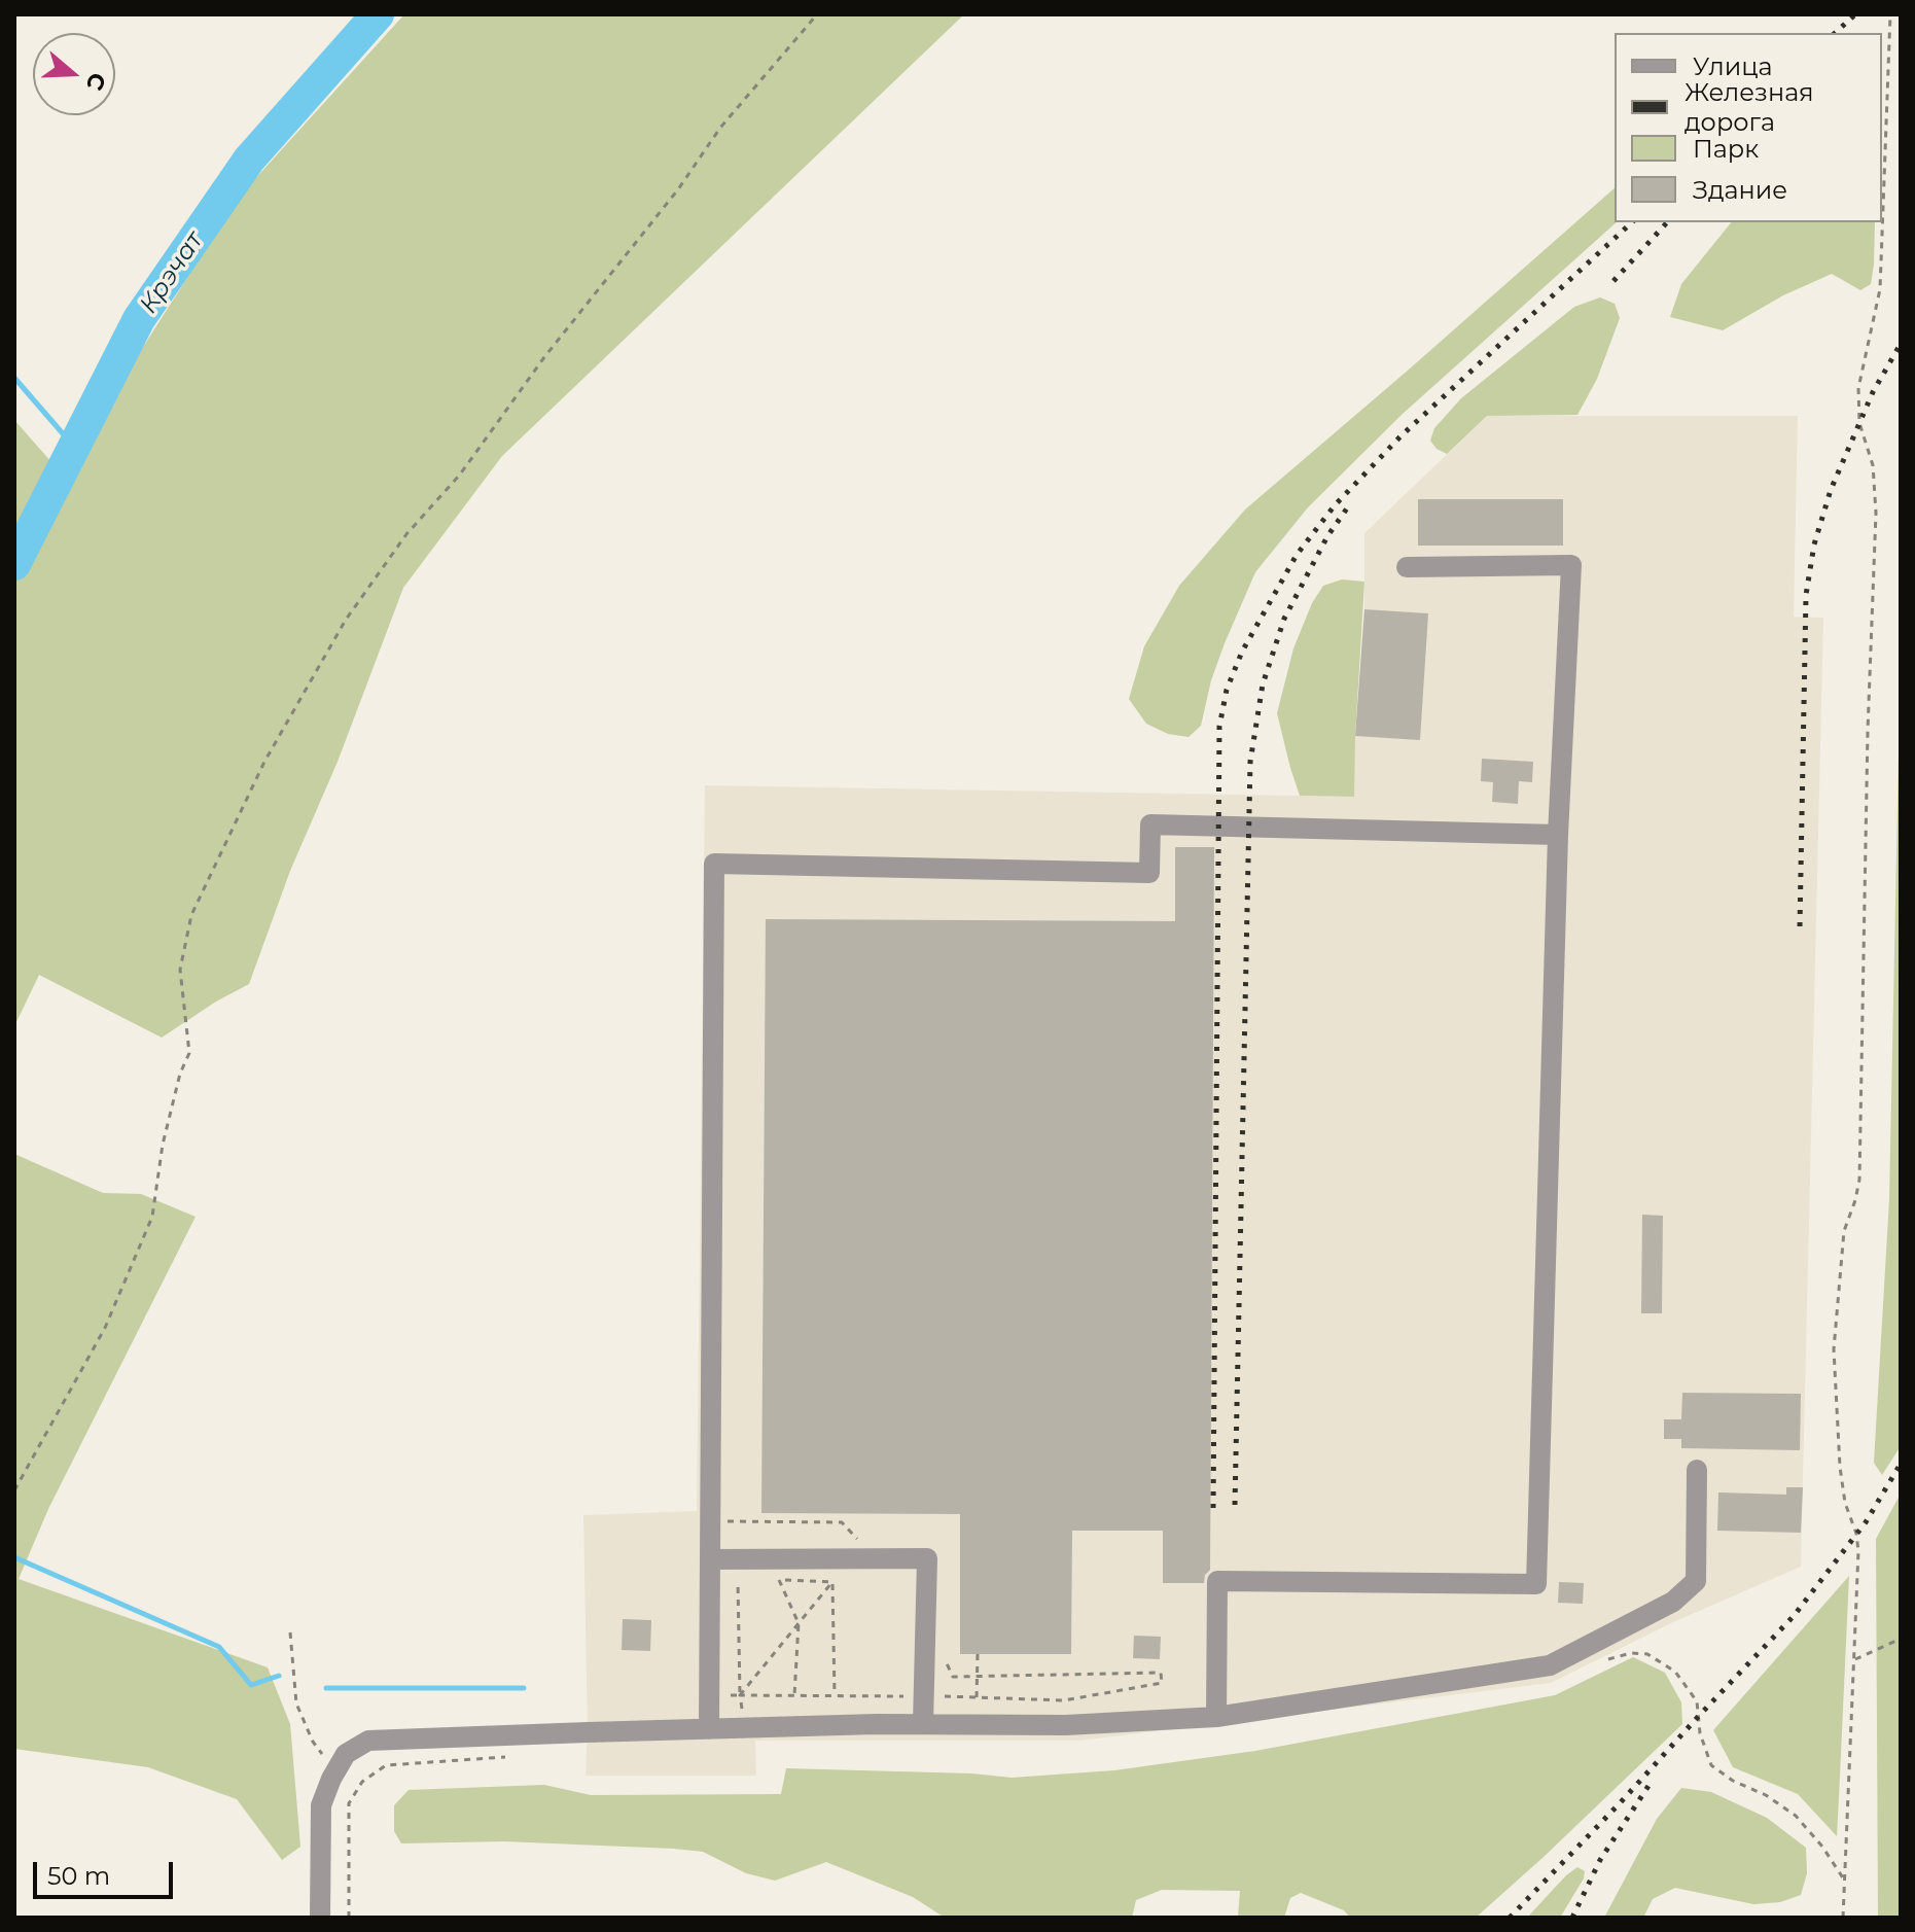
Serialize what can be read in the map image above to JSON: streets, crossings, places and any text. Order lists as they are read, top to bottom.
{
  "water": ["Крэчат"],
  "legend": [
    "Улица",
    "Железная дорога",
    "Парк",
    "Здание"
  ],
  "scale_bar": "50 m",
  "north": "right"
}
